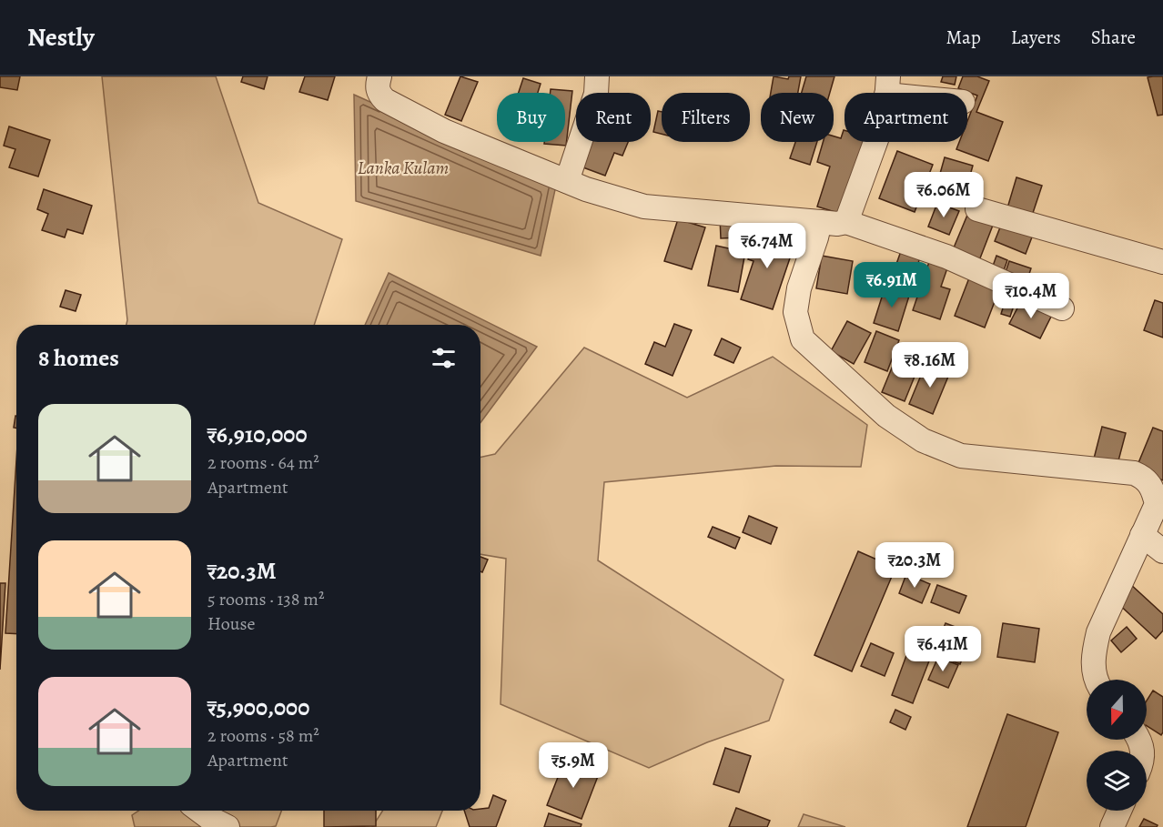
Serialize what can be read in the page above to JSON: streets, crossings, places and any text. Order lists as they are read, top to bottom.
{
  "water": ["Lanka Kulam"],
  "north": "bottom",
  "page": {
    "header": "Nestly",
    "nav": ["Map", "Layers", "Share"],
    "chip": [
      "Buy",
      "Rent",
      "Filters",
      "New",
      "Apartment"
    ],
    "price": [
      "₹6.06M",
      "₹6.74M",
      "₹6.91M",
      "₹10.4M",
      "₹8.16M",
      "₹20.3M",
      "₹6.41M",
      "₹5.9M"
    ],
    "heading": "8 homes",
    "list": [
      {
        "name": "₹6,910,000",
        "note": "2 rooms · 64 m² · Apartment"
      },
      {
        "name": "₹20.3M",
        "note": "5 rooms · 138 m² · House"
      },
      {
        "name": "₹5,900,000",
        "note": "2 rooms · 58 m² · Apartment"
      }
    ]
  }
}
